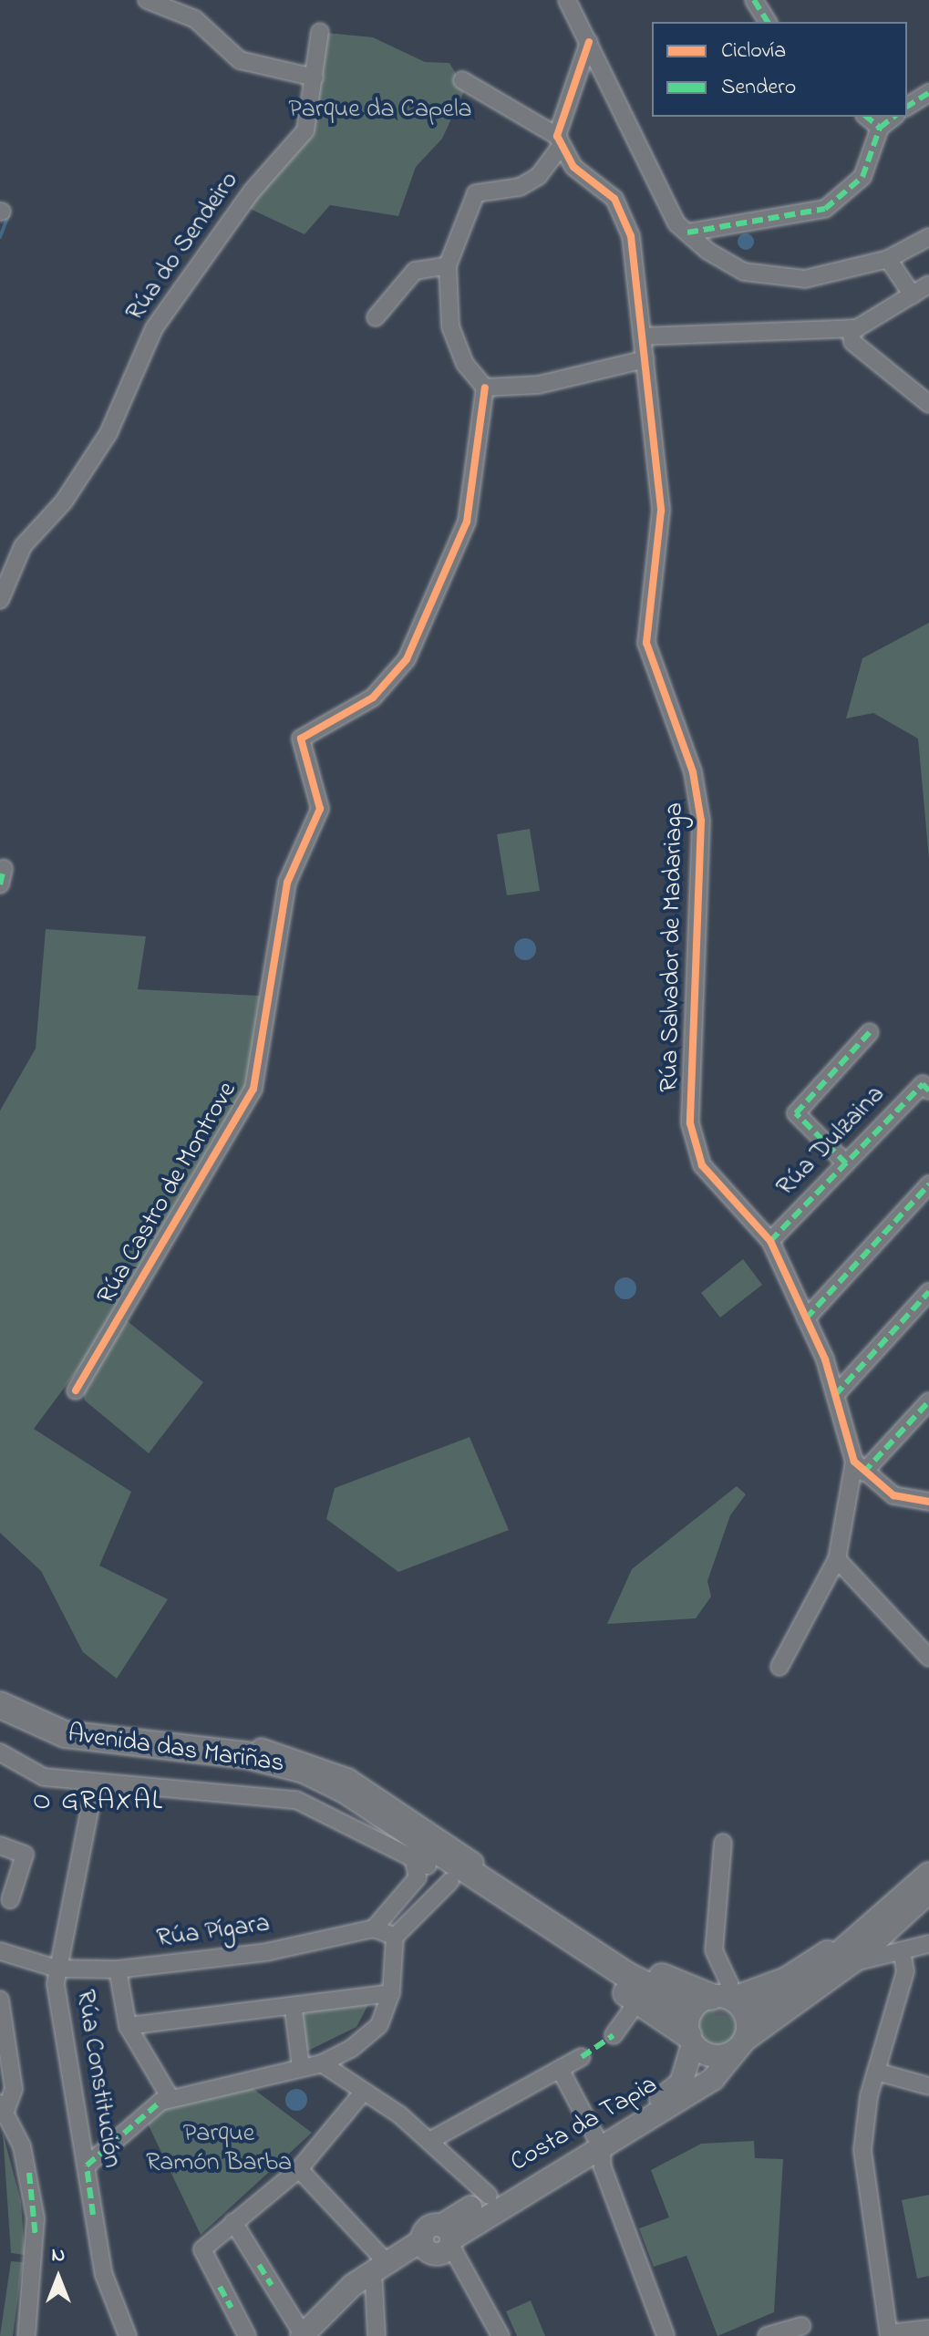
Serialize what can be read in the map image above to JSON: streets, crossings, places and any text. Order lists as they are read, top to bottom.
{
  "streets": {
    "highway": ["Avenida das Mariñas"],
    "main road": ["Costa da Tapia"],
    "street": [
      "Rúa do Sendeiro",
      "Rúa Salvador de Madariaga",
      "Rúa Dulzaina",
      "Rúa Castro de Montrove",
      "Rúa Pígara",
      "Rúa Constitución"
    ]
  },
  "crossings": [
    ["Rúa Salvador de Madariaga", "Rúa Dulzaina"],
    ["Rúa Pígara", "Rúa Constitución"]
  ],
  "districts": ["O GRAXAL"],
  "parks": ["Parque da Capela", "Parque Ramón Barba"],
  "legend": ["Ciclovía", "Sendero"],
  "north": "top"
}
